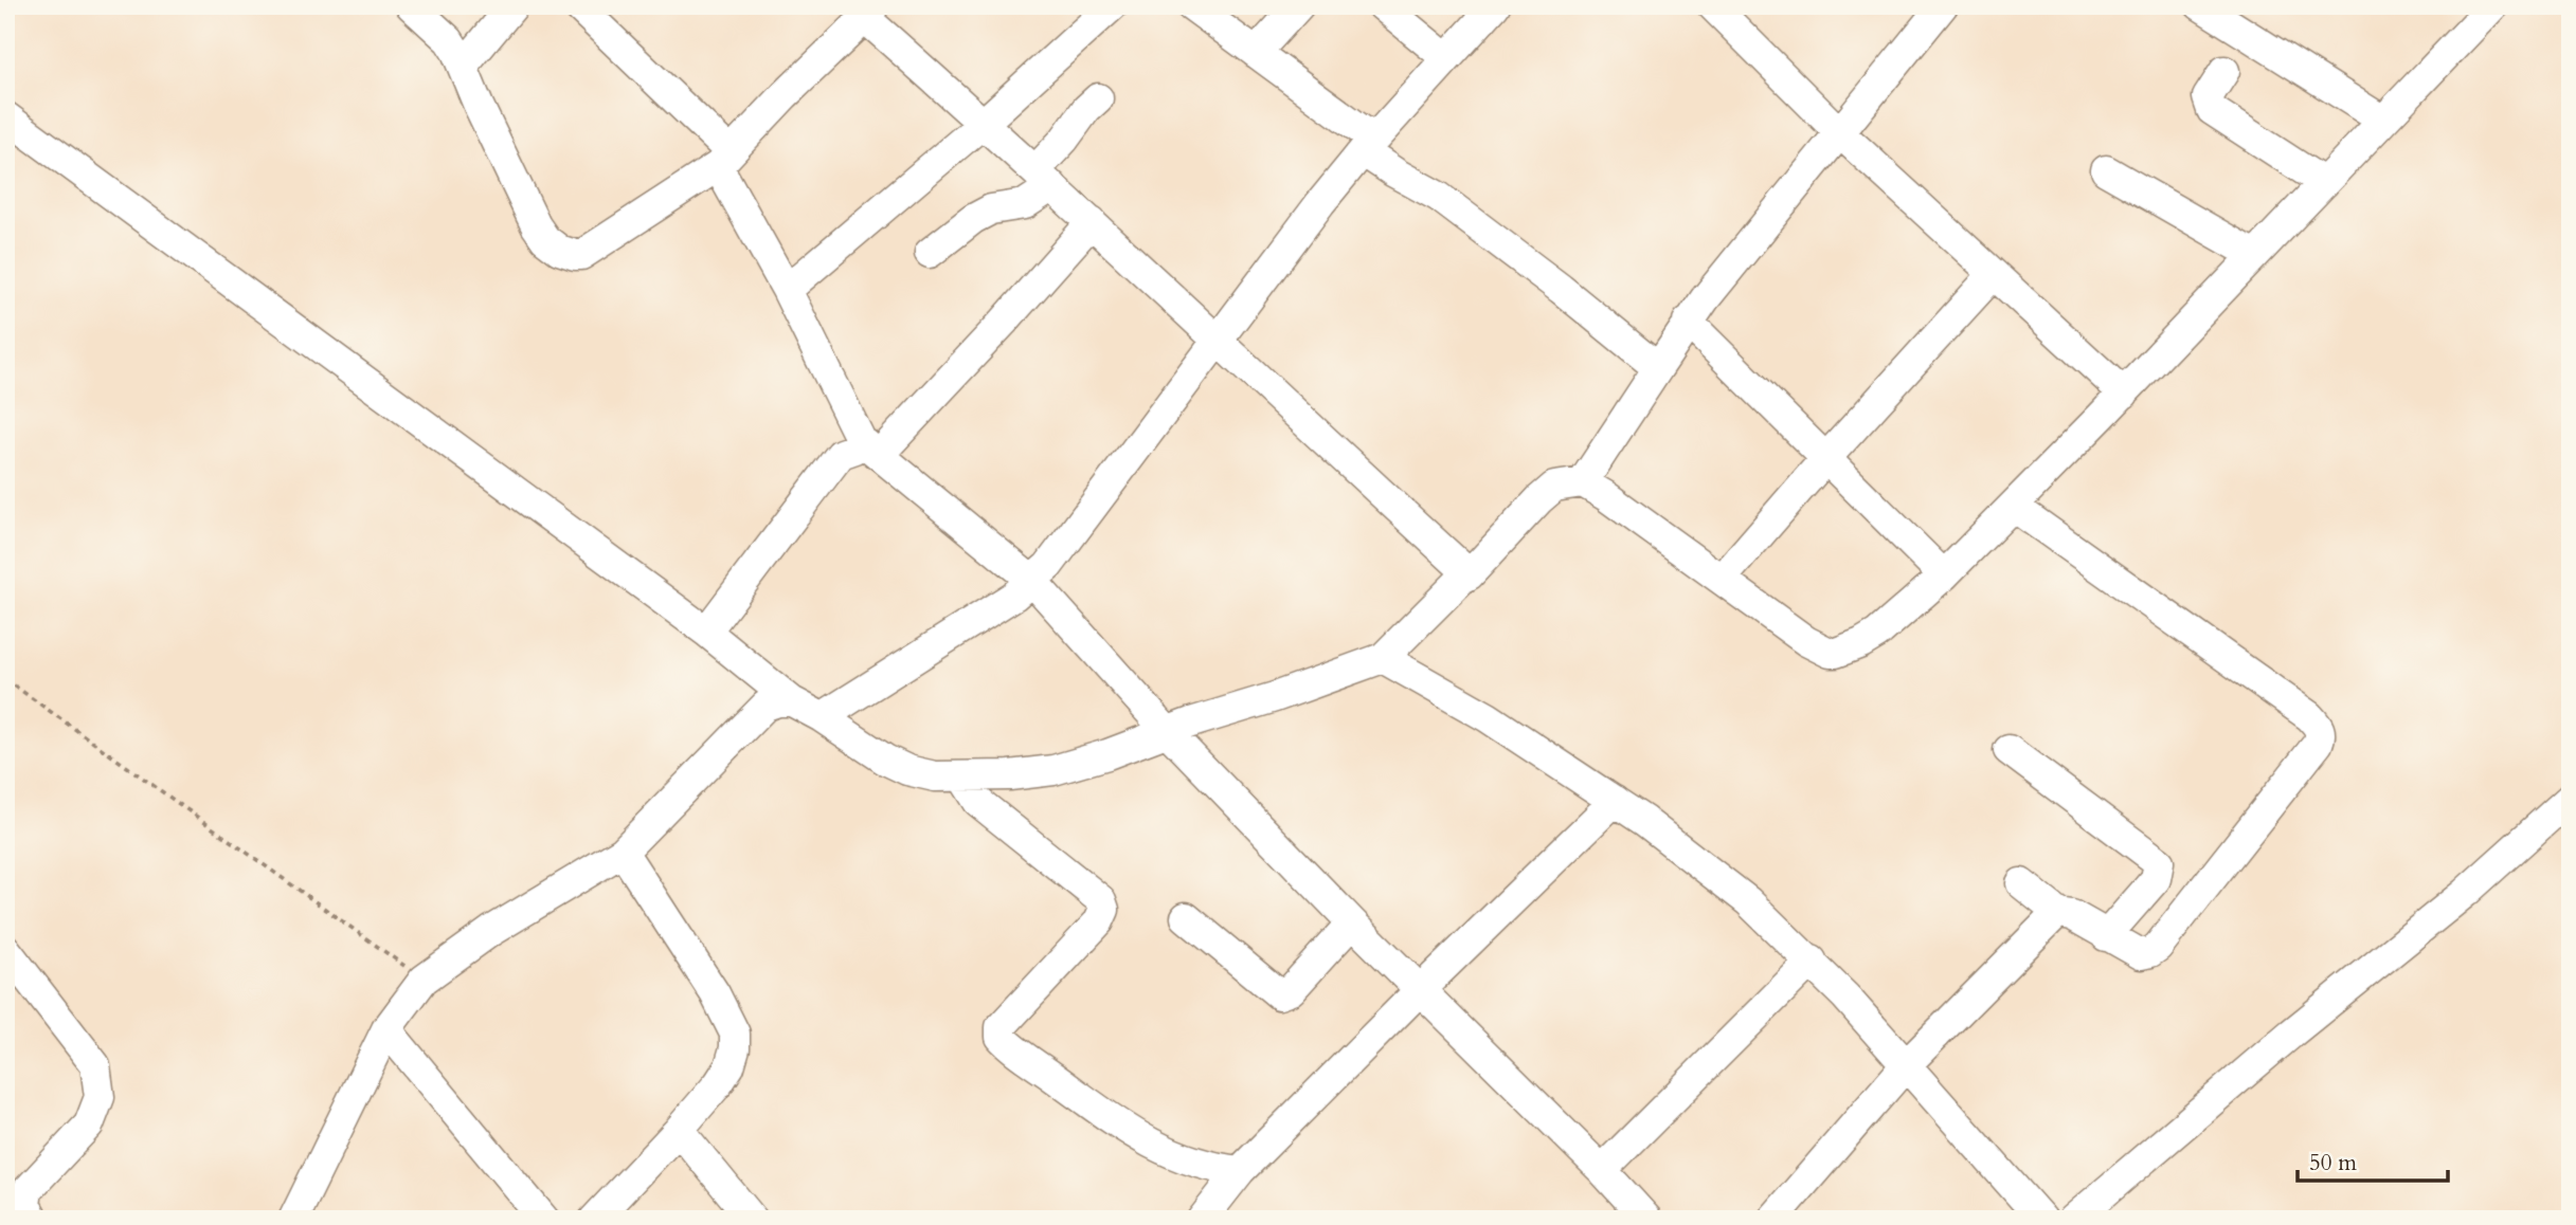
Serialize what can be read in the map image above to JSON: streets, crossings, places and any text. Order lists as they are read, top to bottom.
{
  "scale_bar": "50 m"
}
